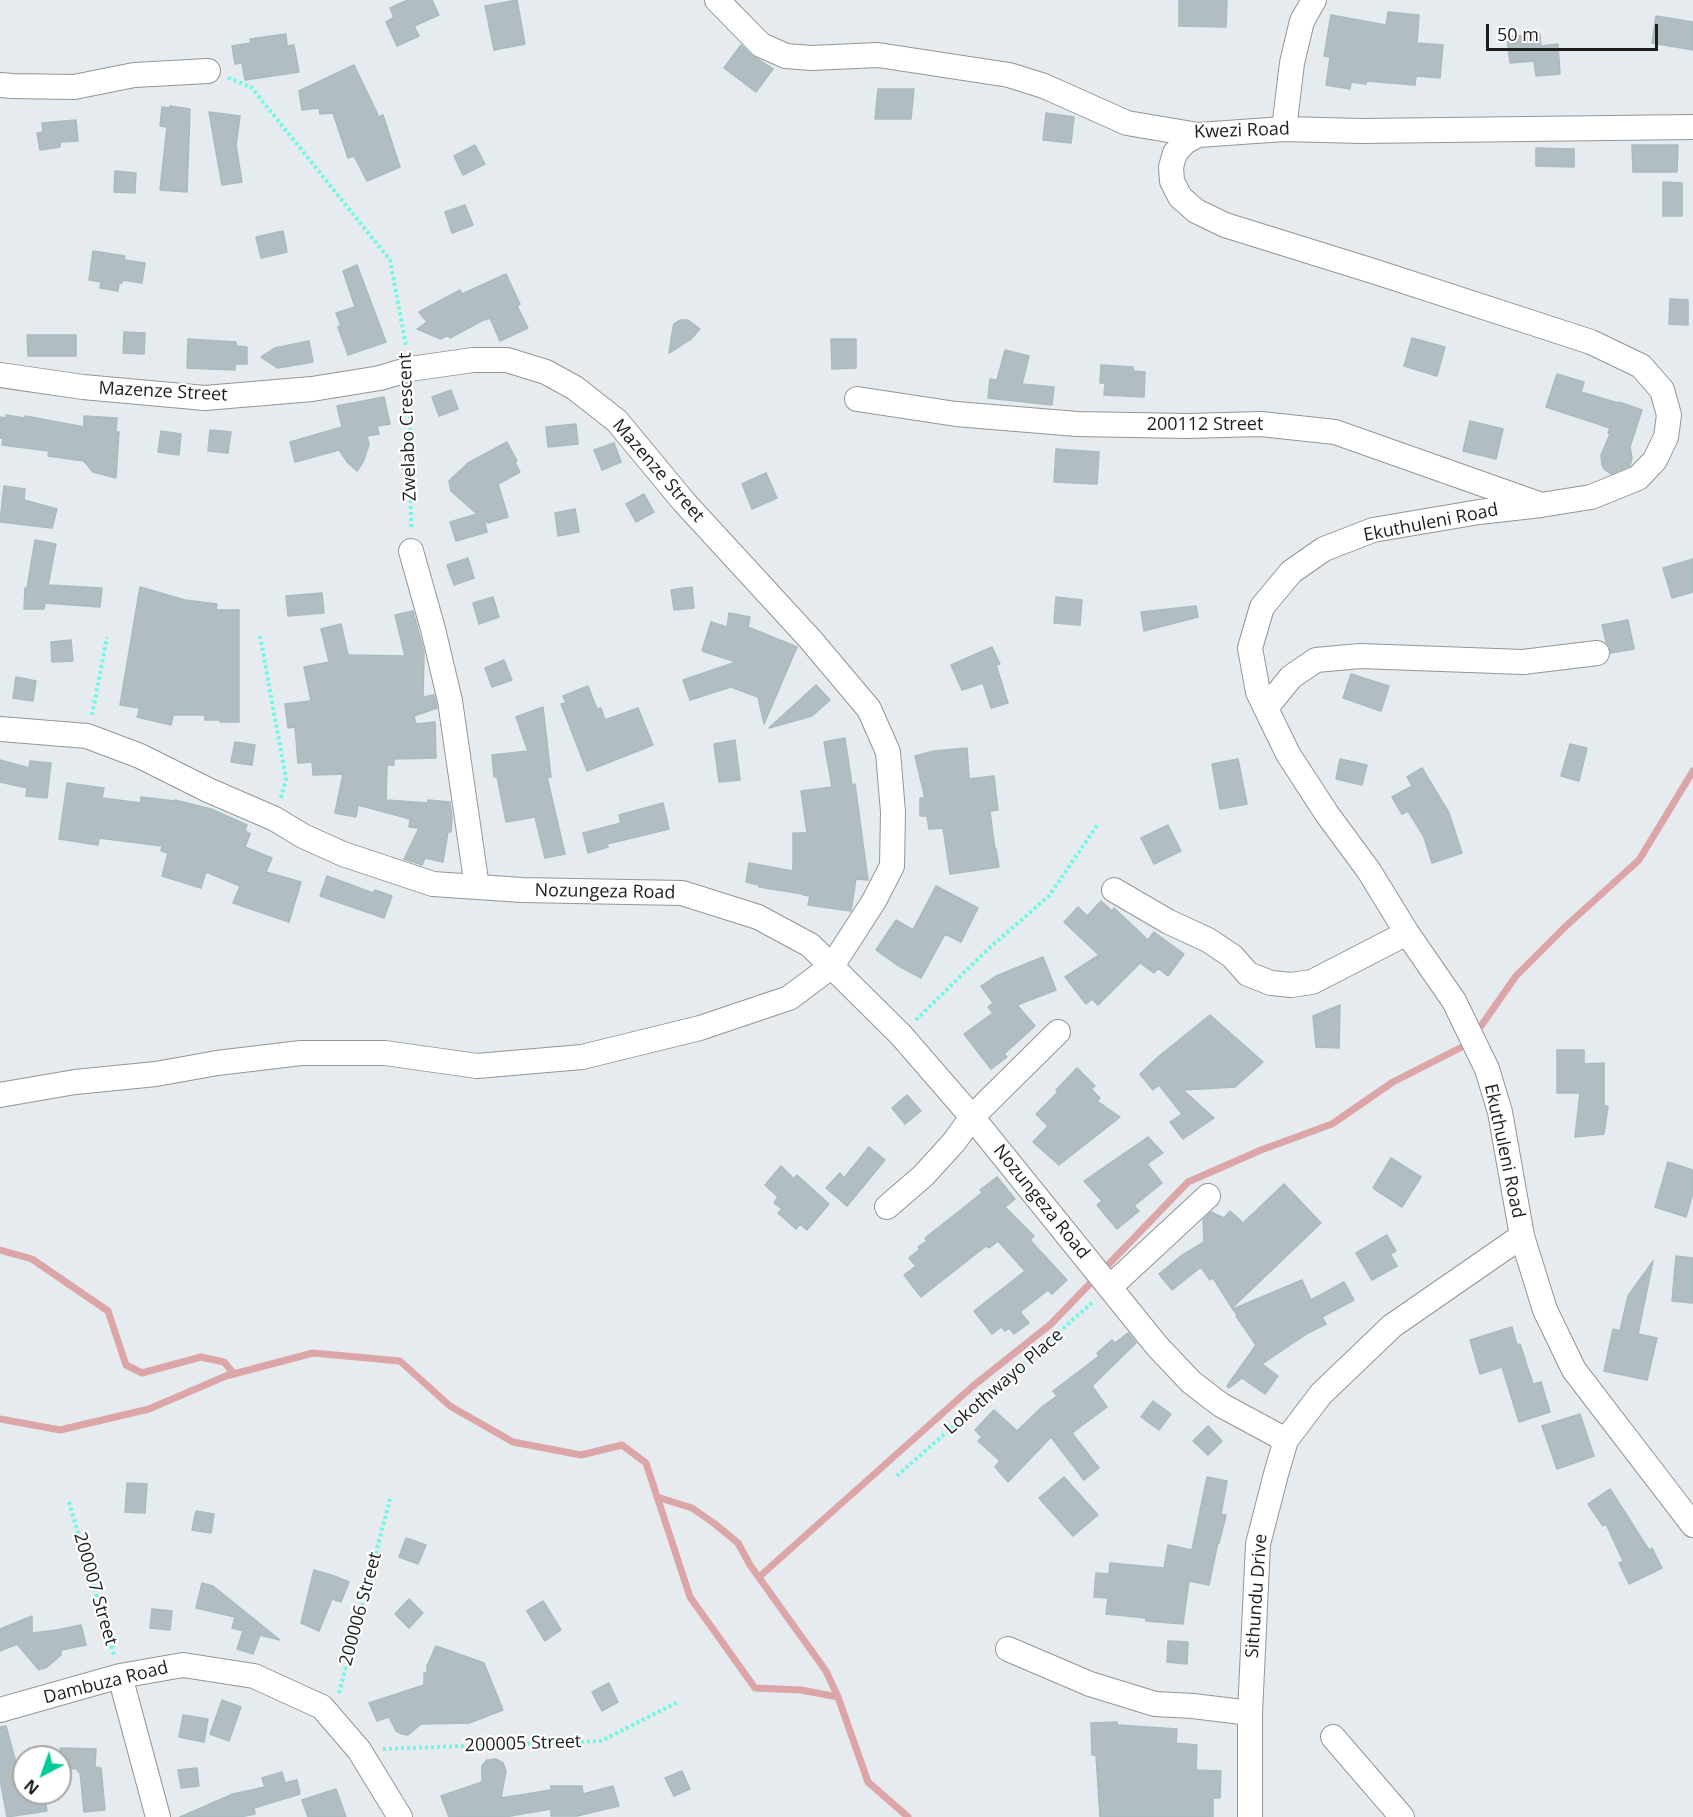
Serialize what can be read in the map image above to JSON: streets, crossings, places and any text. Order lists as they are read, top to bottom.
{
  "streets": {
    "street": [
      "Kwezi Road",
      "Mazenze Street",
      "200112 Street",
      "Ekuthuleni Road",
      "Nozungeza Road",
      "Sithundu Drive",
      "Dambuza Road"
    ],
    "path": [
      "Zwelabo Crescent",
      "Lokothwayo Place",
      "200007 Street",
      "200006 Street",
      "200005 Street"
    ]
  },
  "crossings": [
    ["Kwezi Road", "Ekuthuleni Road"],
    ["Mazenze Street", "Zwelabo Crescent"],
    ["Mazenze Street", "Nozungeza Road"],
    ["200112 Street", "Ekuthuleni Road"],
    ["Ekuthuleni Road", "Sithundu Drive"],
    ["Nozungeza Road", "Lokothwayo Place"],
    ["Nozungeza Road", "Sithundu Drive"],
    ["200007 Street", "Dambuza Road"],
    ["200006 Street", "Dambuza Road"],
    ["Dambuza Road", "200005 Street"]
  ],
  "scale_bar": "50 m",
  "north": "bottom left"
}
